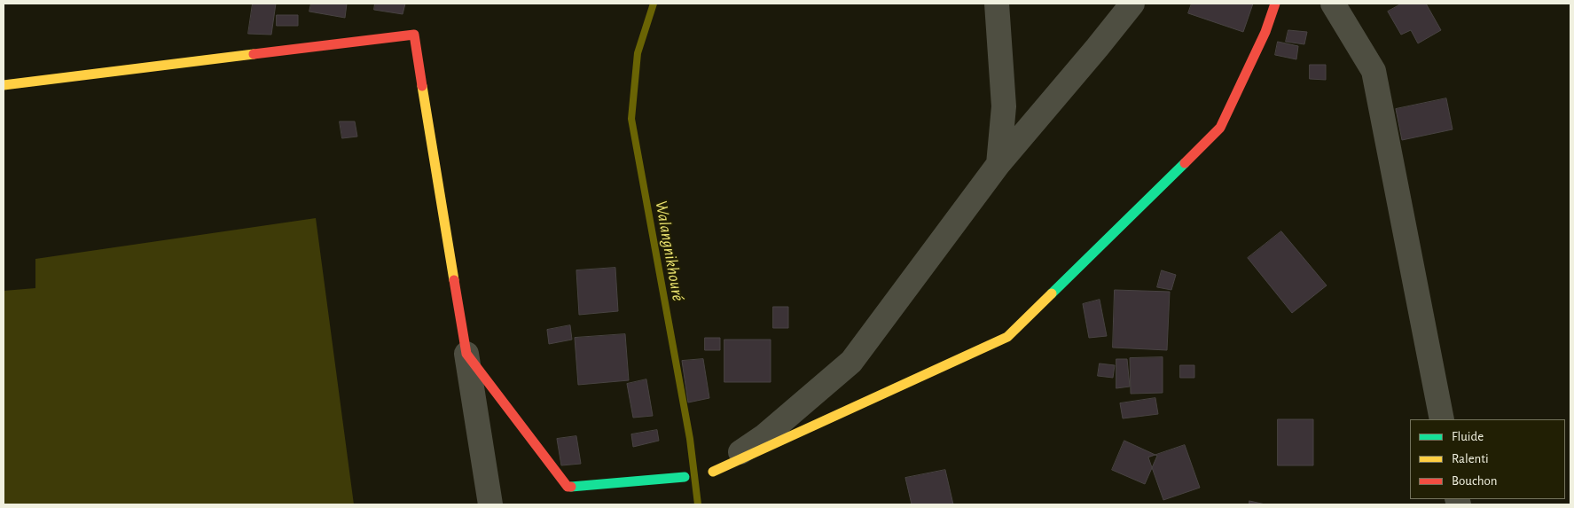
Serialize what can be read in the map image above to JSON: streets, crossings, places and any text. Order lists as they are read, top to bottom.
{
  "water": ["Walangnikhouré"],
  "legend": ["Fluide", "Ralenti", "Bouchon"]
}
